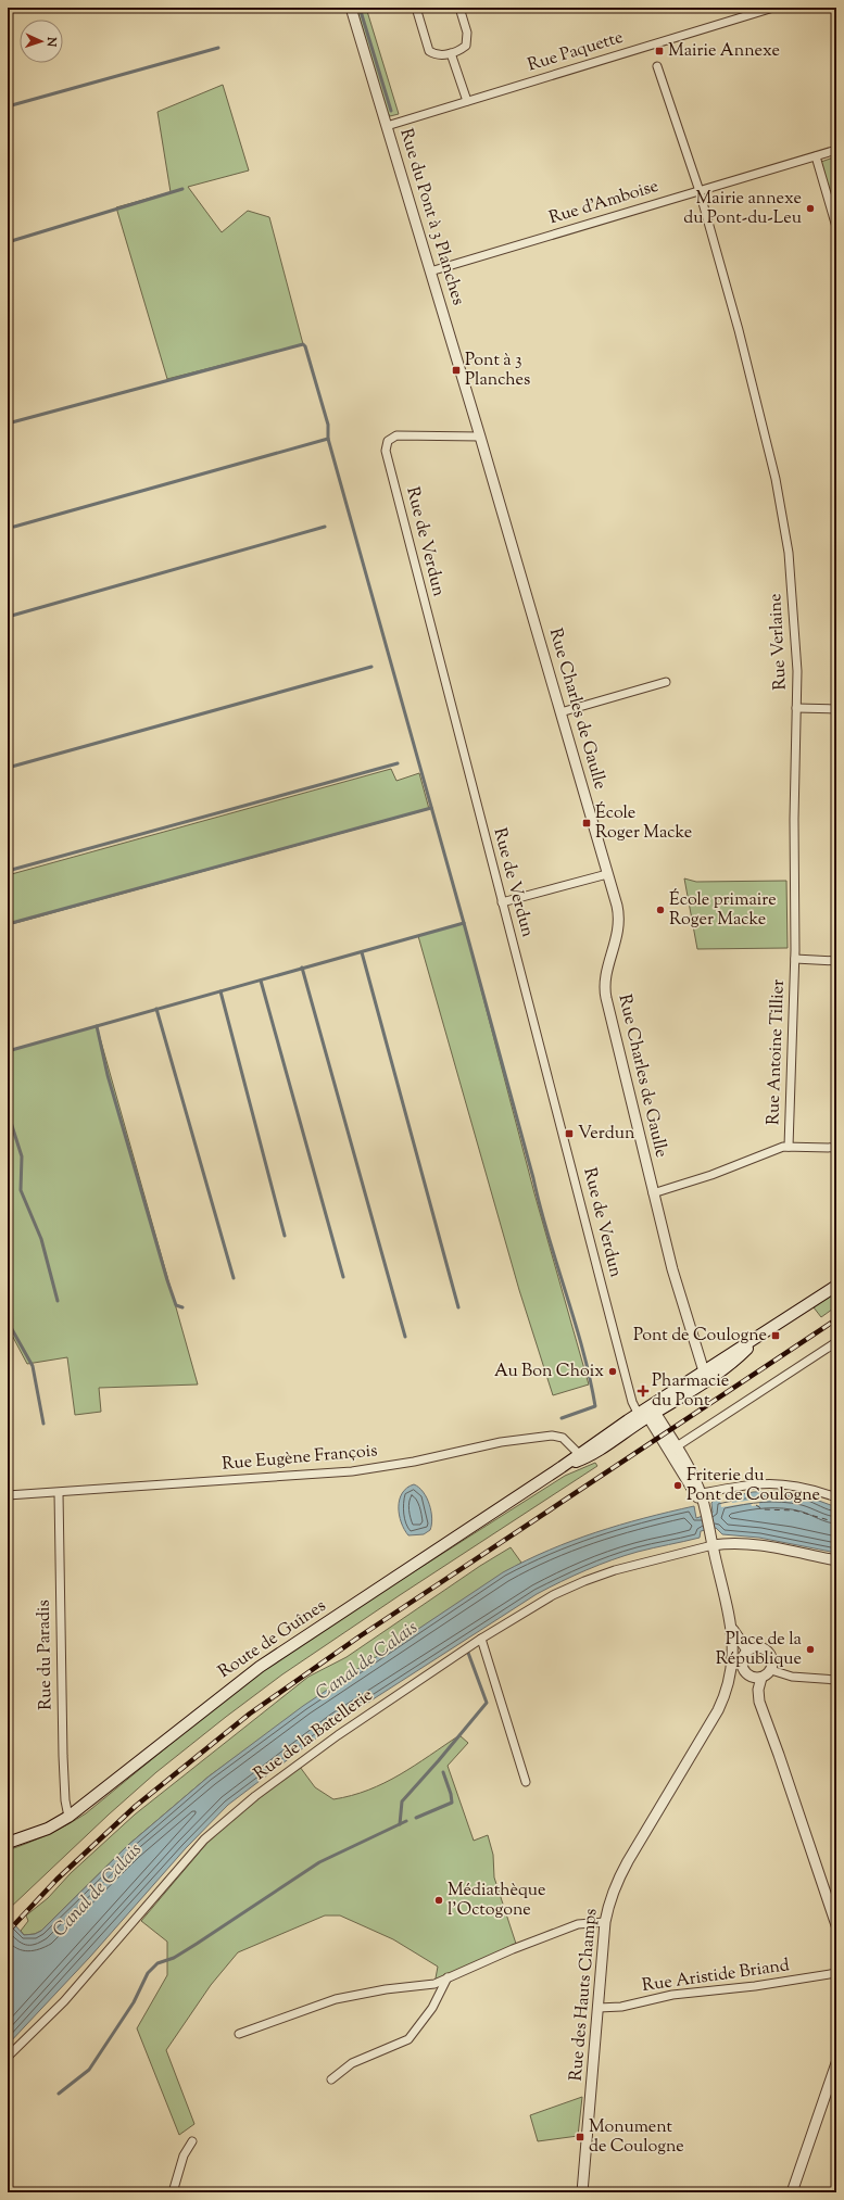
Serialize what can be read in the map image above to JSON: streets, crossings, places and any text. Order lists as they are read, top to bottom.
{
  "streets": {
    "main road": ["Route de Guînes"],
    "street": [
      "Rue Paquette",
      "Rue d'Amboise",
      "Rue du Pont à 3 Planches",
      "Rue de Verdun",
      "Rue Verlaine",
      "Rue Charles de Gaulle",
      "Rue Antoine Tillier",
      "Rue Eugène François",
      "Rue du Paradis",
      "Rue de la Batellerie",
      "Rue Aristide Briand",
      "Rue des Hauts Champs"
    ]
  },
  "crossings": [
    ["Rue Paquette", "Rue du Pont à 3 Planches"],
    ["Rue d'Amboise", "Rue du Pont à 3 Planches"],
    ["Rue d'Amboise", "Rue Verlaine"],
    ["Rue du Pont à 3 Planches", "Rue de Verdun"],
    ["Rue du Pont à 3 Planches", "Rue Charles de Gaulle"],
    ["Rue de Verdun", "Rue Charles de Gaulle"],
    ["Rue de Verdun", "Route de Guînes"],
    ["Rue Verlaine", "Rue Antoine Tillier"],
    ["Rue Eugène François", "Route de Guînes"],
    ["Rue Eugène François", "Rue du Paradis"],
    ["Route de Guînes", "Rue du Paradis"],
    ["Rue de la Batellerie", "Rue des Hauts Champs"],
    ["Rue Aristide Briand", "Rue des Hauts Champs"]
  ],
  "water": ["Canal de Calais"],
  "places": {
    "transit": [
      "Mairie Annexe",
      "Pont à 3 Planches",
      "École Roger Macke",
      "Verdun",
      "Pont de Coulogne",
      "Monument de Coulogne"
    ],
    "other": [
      "Mairie annexe du Pont-du-Leu",
      "École primaire Roger Macke",
      "Au Bon Choix",
      "Friterie du Pont de Coulogne",
      "Place de la République",
      "Médiathèque l'Octogone"
    ],
    "health": ["Pharmacie du Pont"]
  },
  "north": "right"
}
